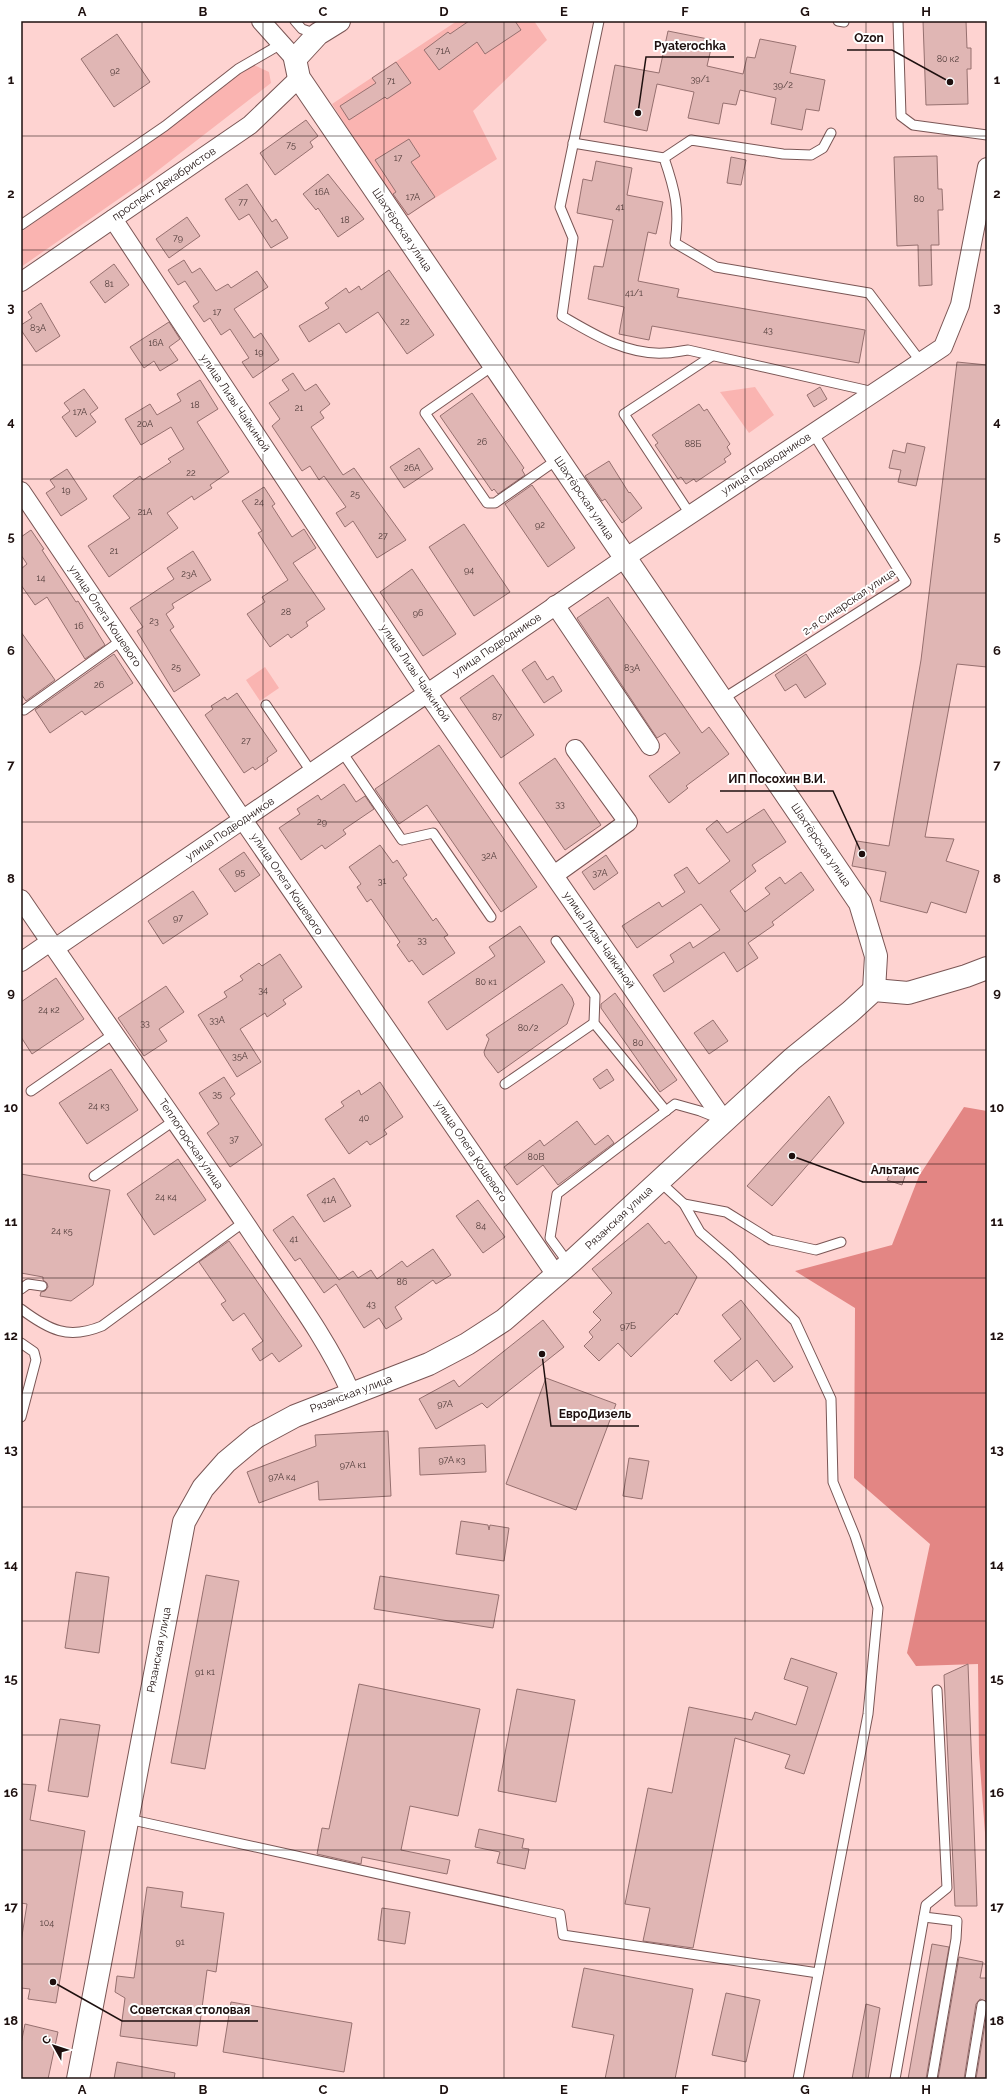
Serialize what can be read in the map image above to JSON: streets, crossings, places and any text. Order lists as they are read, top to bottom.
{
  "streets": {
    "main road": ["проспект Декабристов", "Шахтёрская улица", "Рязанская улица"],
    "street": [
      "улица Лизы Чайкиной",
      "улица Подводников",
      "улица Олега Кошевого",
      "Теплогорская улица"
    ],
    "lane": ["2-я Синарская улица"]
  },
  "crossings": [
    ["проспект Декабристов", "Шахтёрская улица"],
    ["проспект Декабристов", "улица Лизы Чайкиной"],
    ["Шахтёрская улица", "улица Подводников"],
    ["Шахтёрская улица", "2-я Синарская улица"],
    ["Шахтёрская улица", "Рязанская улица"],
    ["улица Лизы Чайкиной", "улица Подводников"],
    ["улица Лизы Чайкиной", "Рязанская улица"],
    ["улица Подводников", "2-я Синарская улица"],
    ["улица Подводников", "улица Олега Кошевого"],
    ["улица Подводников", "Теплогорская улица"],
    ["улица Олега Кошевого", "Рязанская улица"],
    ["Теплогорская улица", "Рязанская улица"]
  ],
  "places": [
    "Ozon",
    "Pyaterochka",
    "ИП Посохин В.И.",
    "Альтаис",
    "ЕвроДизель",
    "Советская столовая"
  ],
  "house_numbers": [
    "71А",
    "80 к2",
    "92",
    "39/1",
    "71",
    "39/2",
    "75",
    "17",
    "16А",
    "17А",
    "80",
    "77",
    "41",
    "18",
    "79",
    "81",
    "41/1",
    "17",
    "22",
    "83А",
    "43",
    "16А",
    "19",
    "18",
    "21",
    "17А",
    "20А",
    "26",
    "88Б",
    "26А",
    "22",
    "19",
    "25",
    "24",
    "21А",
    "92",
    "27",
    "21",
    "94",
    "23А",
    "14",
    "28",
    "96",
    "23",
    "16",
    "25",
    "83А",
    "26",
    "87",
    "27",
    "33",
    "29",
    "32А",
    "95",
    "37А",
    "31",
    "97",
    "33",
    "80 к1",
    "34",
    "24 к2",
    "33А",
    "33",
    "80/2",
    "80",
    "35А",
    "35",
    "24 к3",
    "40",
    "37",
    "80В",
    "24 к4",
    "41А",
    "84",
    "24 к5",
    "41",
    "86",
    "43",
    "97Б",
    "97А",
    "97А к3",
    "97А к1",
    "97А к4",
    "91 к1",
    "104",
    "91"
  ],
  "north": "top left",
  "grid": {
    "columns": [
      "A",
      "B",
      "C",
      "D",
      "E",
      "F",
      "G",
      "H"
    ],
    "rows": [
      "1",
      "2",
      "3",
      "4",
      "5",
      "6",
      "7",
      "8",
      "9",
      "10",
      "11",
      "12",
      "13",
      "14",
      "15",
      "16",
      "17",
      "18"
    ]
  }
}
